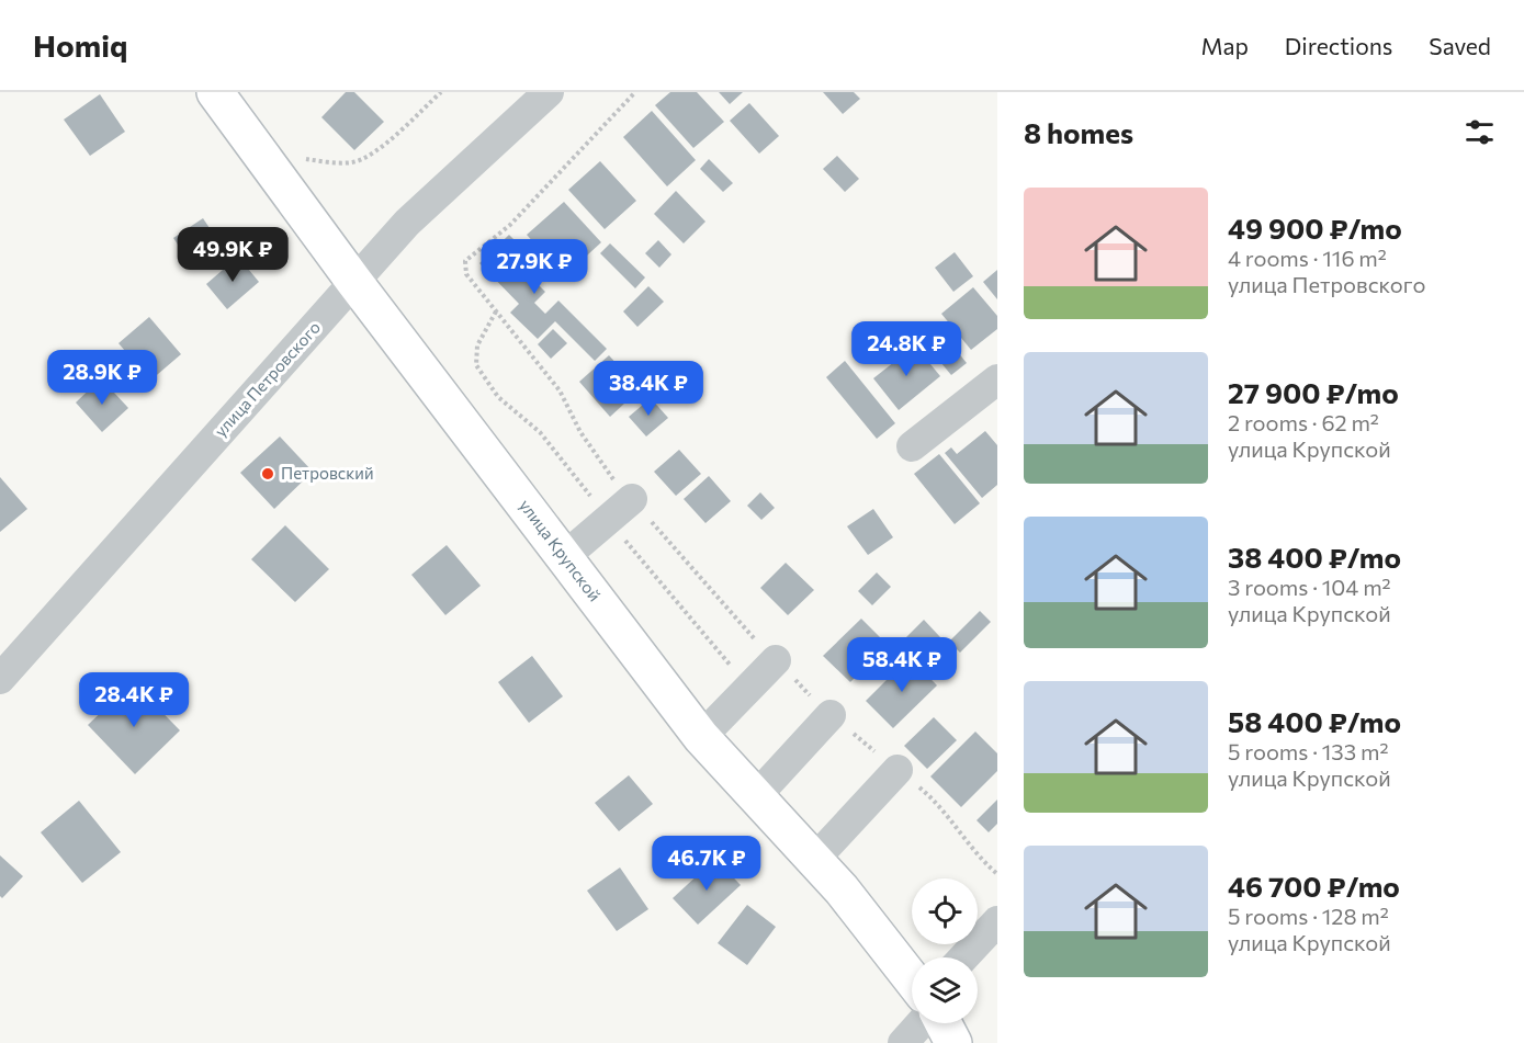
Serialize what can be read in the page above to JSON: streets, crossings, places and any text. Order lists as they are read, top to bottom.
{
  "streets": {
    "main road": ["улица Крупской"],
    "street": ["улица Петровского"]
  },
  "crossings": [
    ["улица Петровского", "улица Крупской"]
  ],
  "places": ["Петровский"],
  "page": {
    "header": "Homiq",
    "nav": ["Map", "Directions", "Saved"],
    "heading": "8 homes",
    "list": [
      {
        "name": "49 900 ₽/mo",
        "note": "4 rooms · 116 m² · улица Петровского"
      },
      {
        "name": "27 900 ₽/mo",
        "note": "2 rooms · 62 m² · улица Крупской"
      },
      {
        "name": "38 400 ₽/mo",
        "note": "3 rooms · 104 m² · улица Крупской"
      },
      {
        "name": "58 400 ₽/mo",
        "note": "5 rooms · 133 m² · улица Крупской"
      },
      {
        "name": "46 700 ₽/mo",
        "note": "5 rooms · 128 m² · улица Крупской"
      }
    ],
    "price": [
      "49.9K ₽",
      "27.9K ₽",
      "24.8K ₽",
      "28.9K ₽",
      "38.4K ₽",
      "58.4K ₽",
      "28.4K ₽",
      "46.7K ₽"
    ]
  }
}
